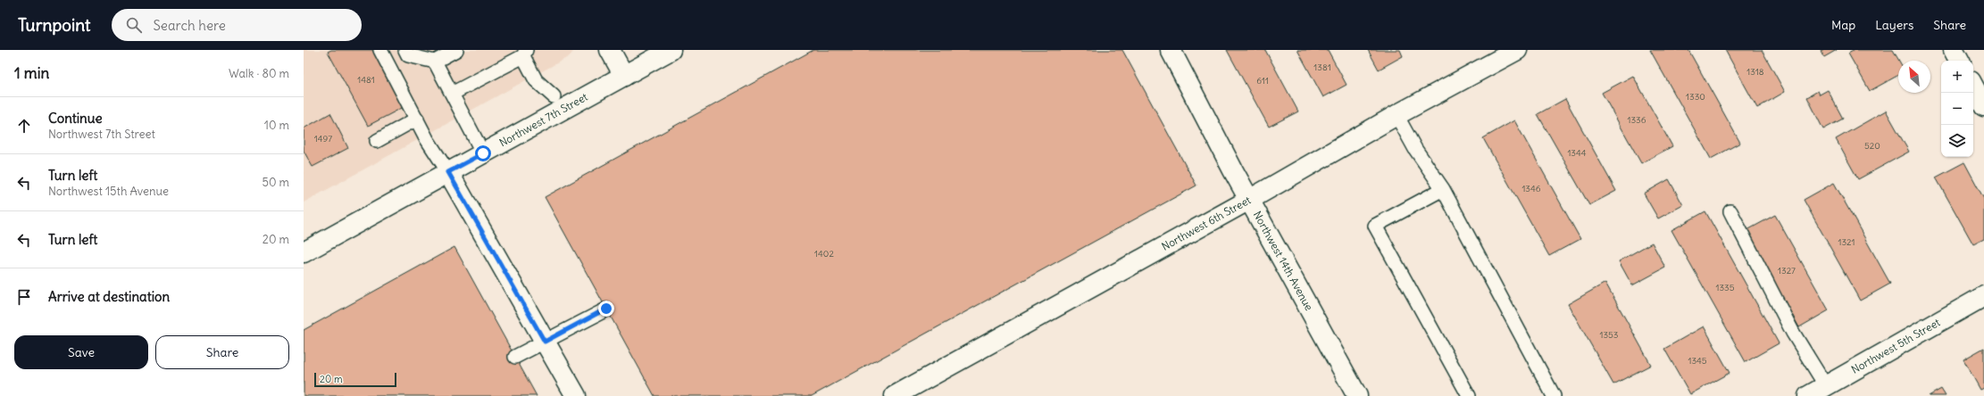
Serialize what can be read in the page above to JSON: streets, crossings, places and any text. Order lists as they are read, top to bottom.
{
  "streets": {
    "street": [
      "Northwest 7th Street",
      "Northwest 6th Street",
      "Northwest 14th Avenue",
      "Northwest 5th Street"
    ]
  },
  "crossings": [
    ["Northwest 6th Street", "Northwest 14th Avenue"]
  ],
  "house_numbers": [
    "1381",
    "1318",
    "1481",
    "611",
    "1330",
    "1336",
    "1497",
    "520",
    "1344",
    "1346",
    "1321",
    "1402",
    "1327",
    "1335",
    "1353",
    "1345"
  ],
  "scale_bar": "20 m",
  "north": "top left",
  "page": {
    "header": "Turnpoint",
    "search": "Search here",
    "nav": ["Map", "Layers", "Share"],
    "heading": ["1 min", "Walk · 80 m"],
    "map_buttons": ["+", "−"],
    "list": [
      ["Continue", "Northwest 7th Street", "10 m"],
      ["Turn left", "Northwest 15th Avenue", "50 m"],
      ["Turn left", "20 m"],
      "Arrive at destination"
    ],
    "buttons": ["Save", "Share"],
    "scale": "20 m"
  }
}
